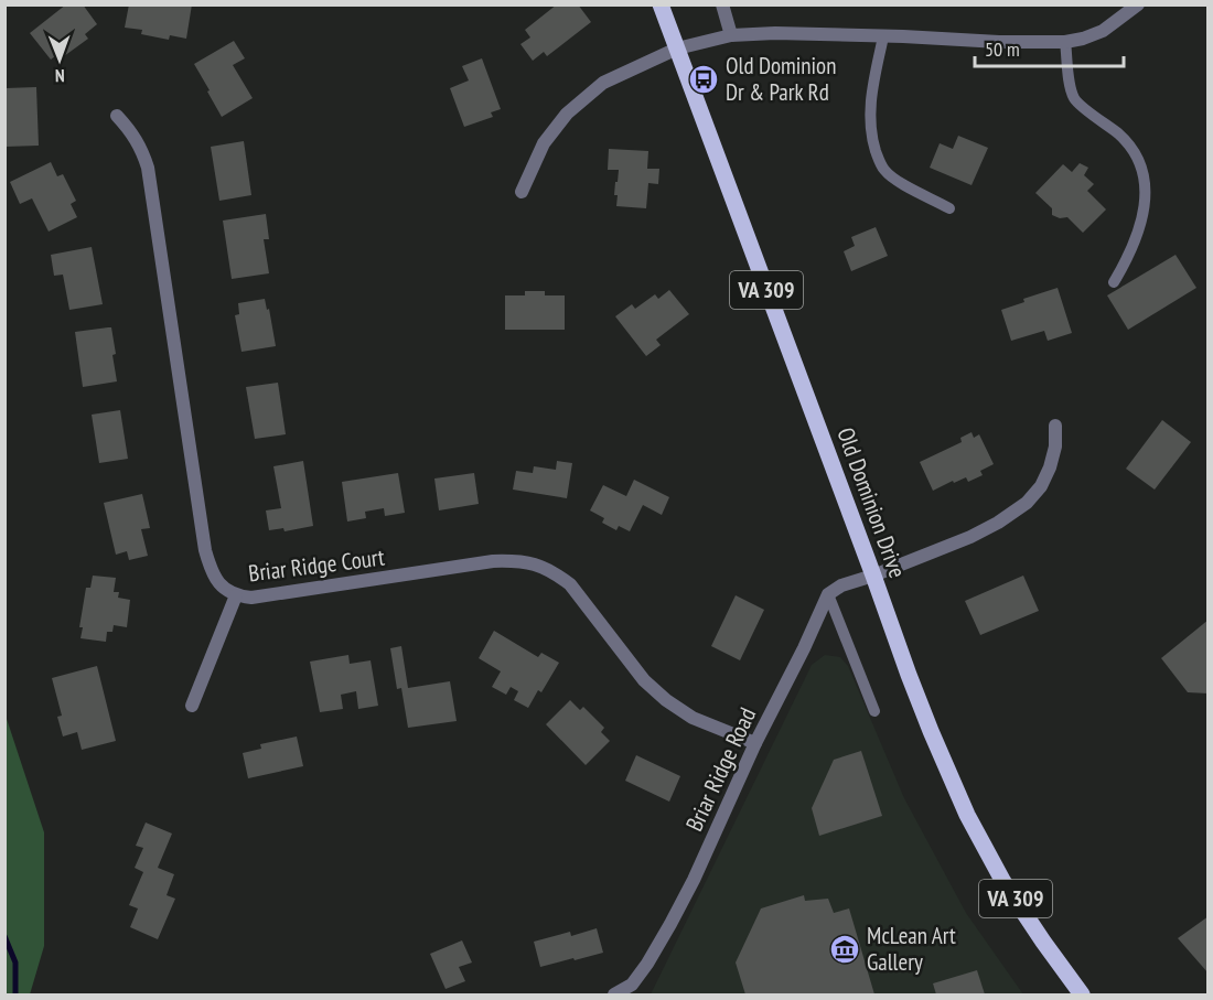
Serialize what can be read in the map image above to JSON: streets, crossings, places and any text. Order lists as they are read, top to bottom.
{
  "streets": {
    "main road": ["VA 309", "Old Dominion Drive"],
    "street": ["Briar Ridge Court", "Briar Ridge Road"]
  },
  "crossings": [
    ["Briar Ridge Court", "Briar Ridge Road"]
  ],
  "places": {
    "bus stop": ["Old Dominion Dr & Park Rd"],
    "museum": ["McLean Art Gallery"]
  },
  "scale_bar": "50 m",
  "north": "bottom"
}
